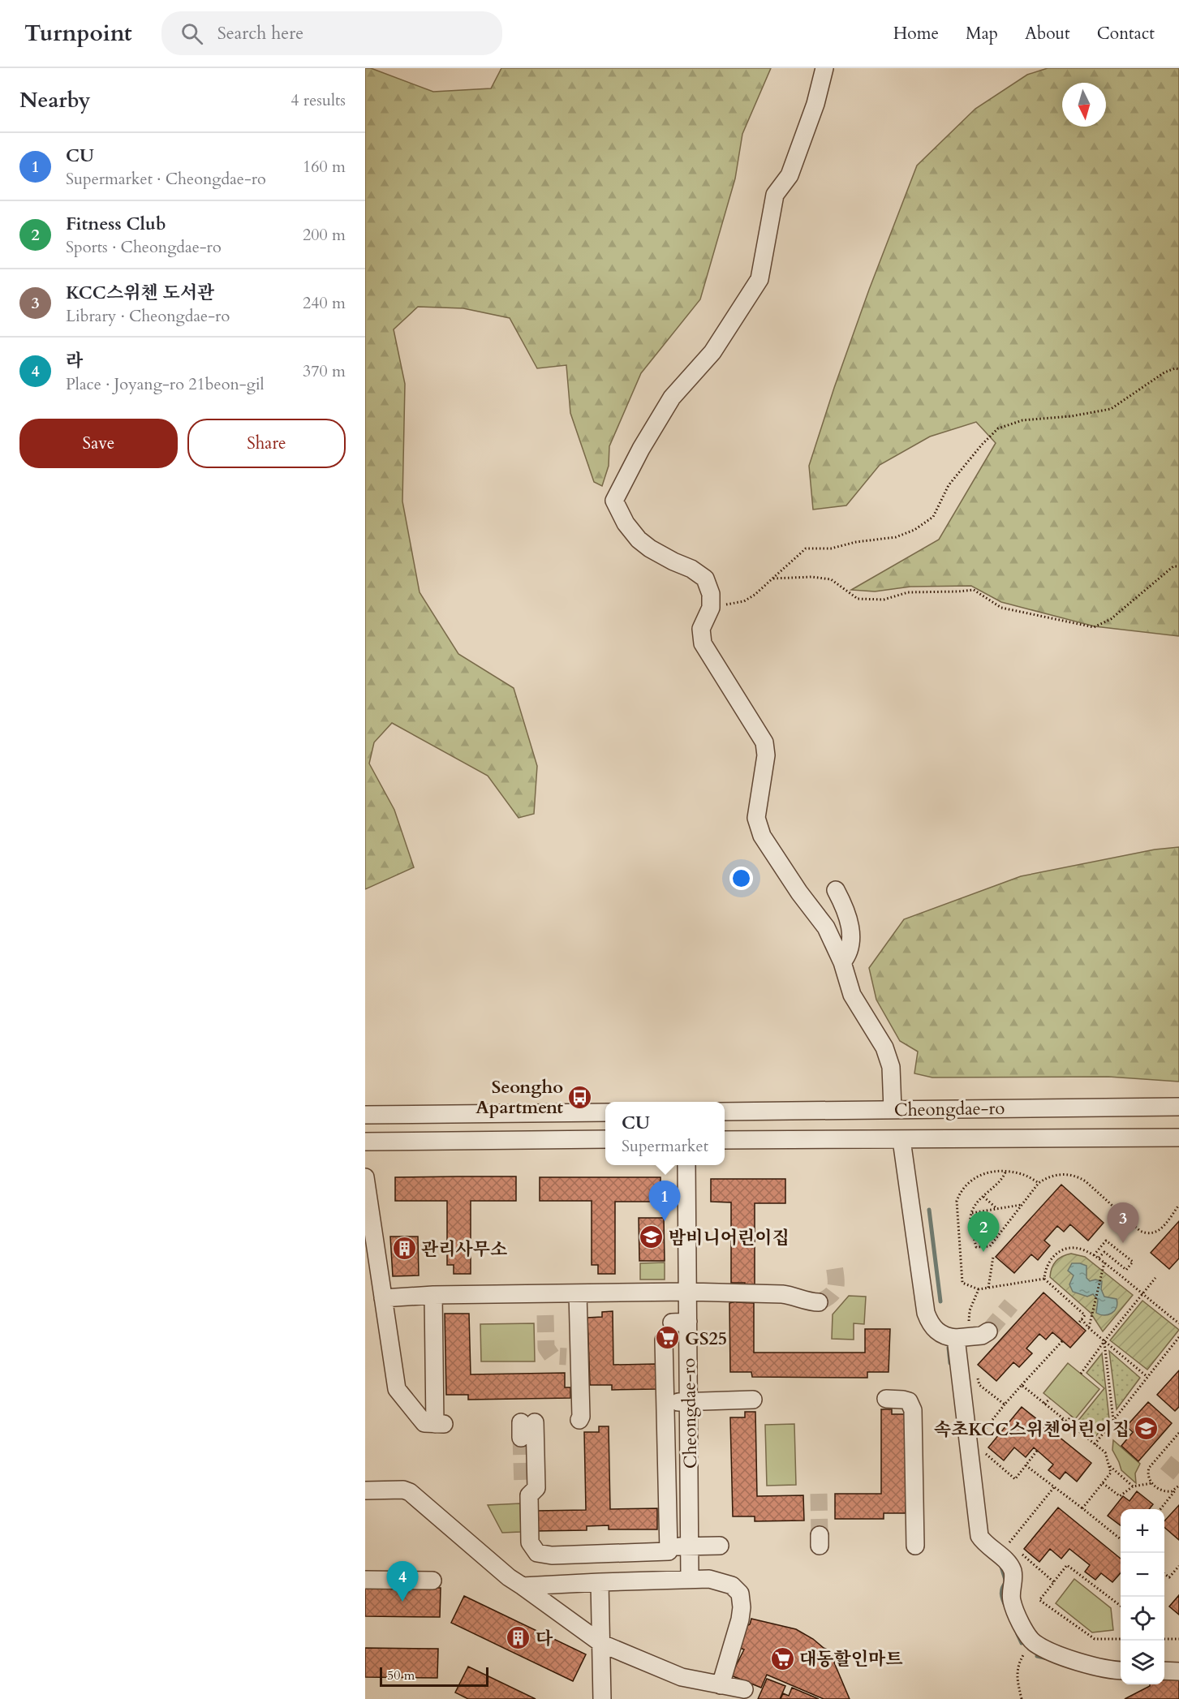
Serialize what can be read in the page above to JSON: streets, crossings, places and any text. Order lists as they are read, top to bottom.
{
  "streets": {
    "street": ["Cheongdae-ro"]
  },
  "places": {
    "bus stop": ["Seongho Apartment"],
    "school or university": ["밤비니어린이집", "속초KCC스위첸어린이집"],
    "building": ["관리사무소", "다"],
    "supermarket": ["GS25", "대동할인마트"]
  },
  "scale_bar": "50 m",
  "north": "bottom",
  "page": {
    "header": "Turnpoint",
    "search": "Search here",
    "nav": [
      "Home",
      "Map",
      "About",
      "Contact"
    ],
    "heading": ["Nearby", "4 results"],
    "list": [
      {
        "mark": "1",
        "name": "CU",
        "note": "Supermarket · Cheongdae-ro",
        "value": "160 m"
      },
      {
        "mark": "2",
        "name": "Fitness Club",
        "note": "Sports · Cheongdae-ro",
        "value": "200 m"
      },
      {
        "mark": "3",
        "name": "KCC스위첸 도서관",
        "note": "Library · Cheongdae-ro",
        "value": "240 m"
      },
      {
        "mark": "4",
        "name": "라",
        "note": "Place · Joyang-ro 21beon-gil",
        "value": "370 m"
      }
    ],
    "buttons": ["Save", "Share"],
    "popup": ["CU", "Supermarket"],
    "pins": [
      "1",
      "3",
      "2",
      "4"
    ],
    "map_buttons": ["+", "−"],
    "scale": "50 m"
  }
}
